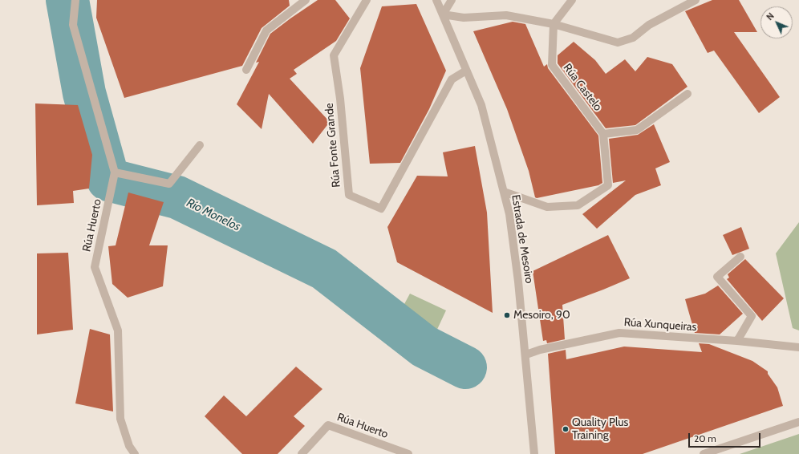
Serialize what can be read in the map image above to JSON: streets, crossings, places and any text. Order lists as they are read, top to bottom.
{
  "streets": {
    "street": [
      "Rúa Castelo",
      "Rúa Fonte Grande",
      "Rúa Huerto",
      "Estrada de Mesoiro",
      "Rúa Xunqueiras"
    ]
  },
  "crossings": [
    ["Rúa Fonte Grande", "Estrada de Mesoiro"],
    ["Estrada de Mesoiro", "Rúa Xunqueiras"]
  ],
  "water": ["Río Monelos"],
  "places": ["Mesoiro, 90", "Quality Plus Training"],
  "scale_bar": "20 m",
  "north": "top left"
}
